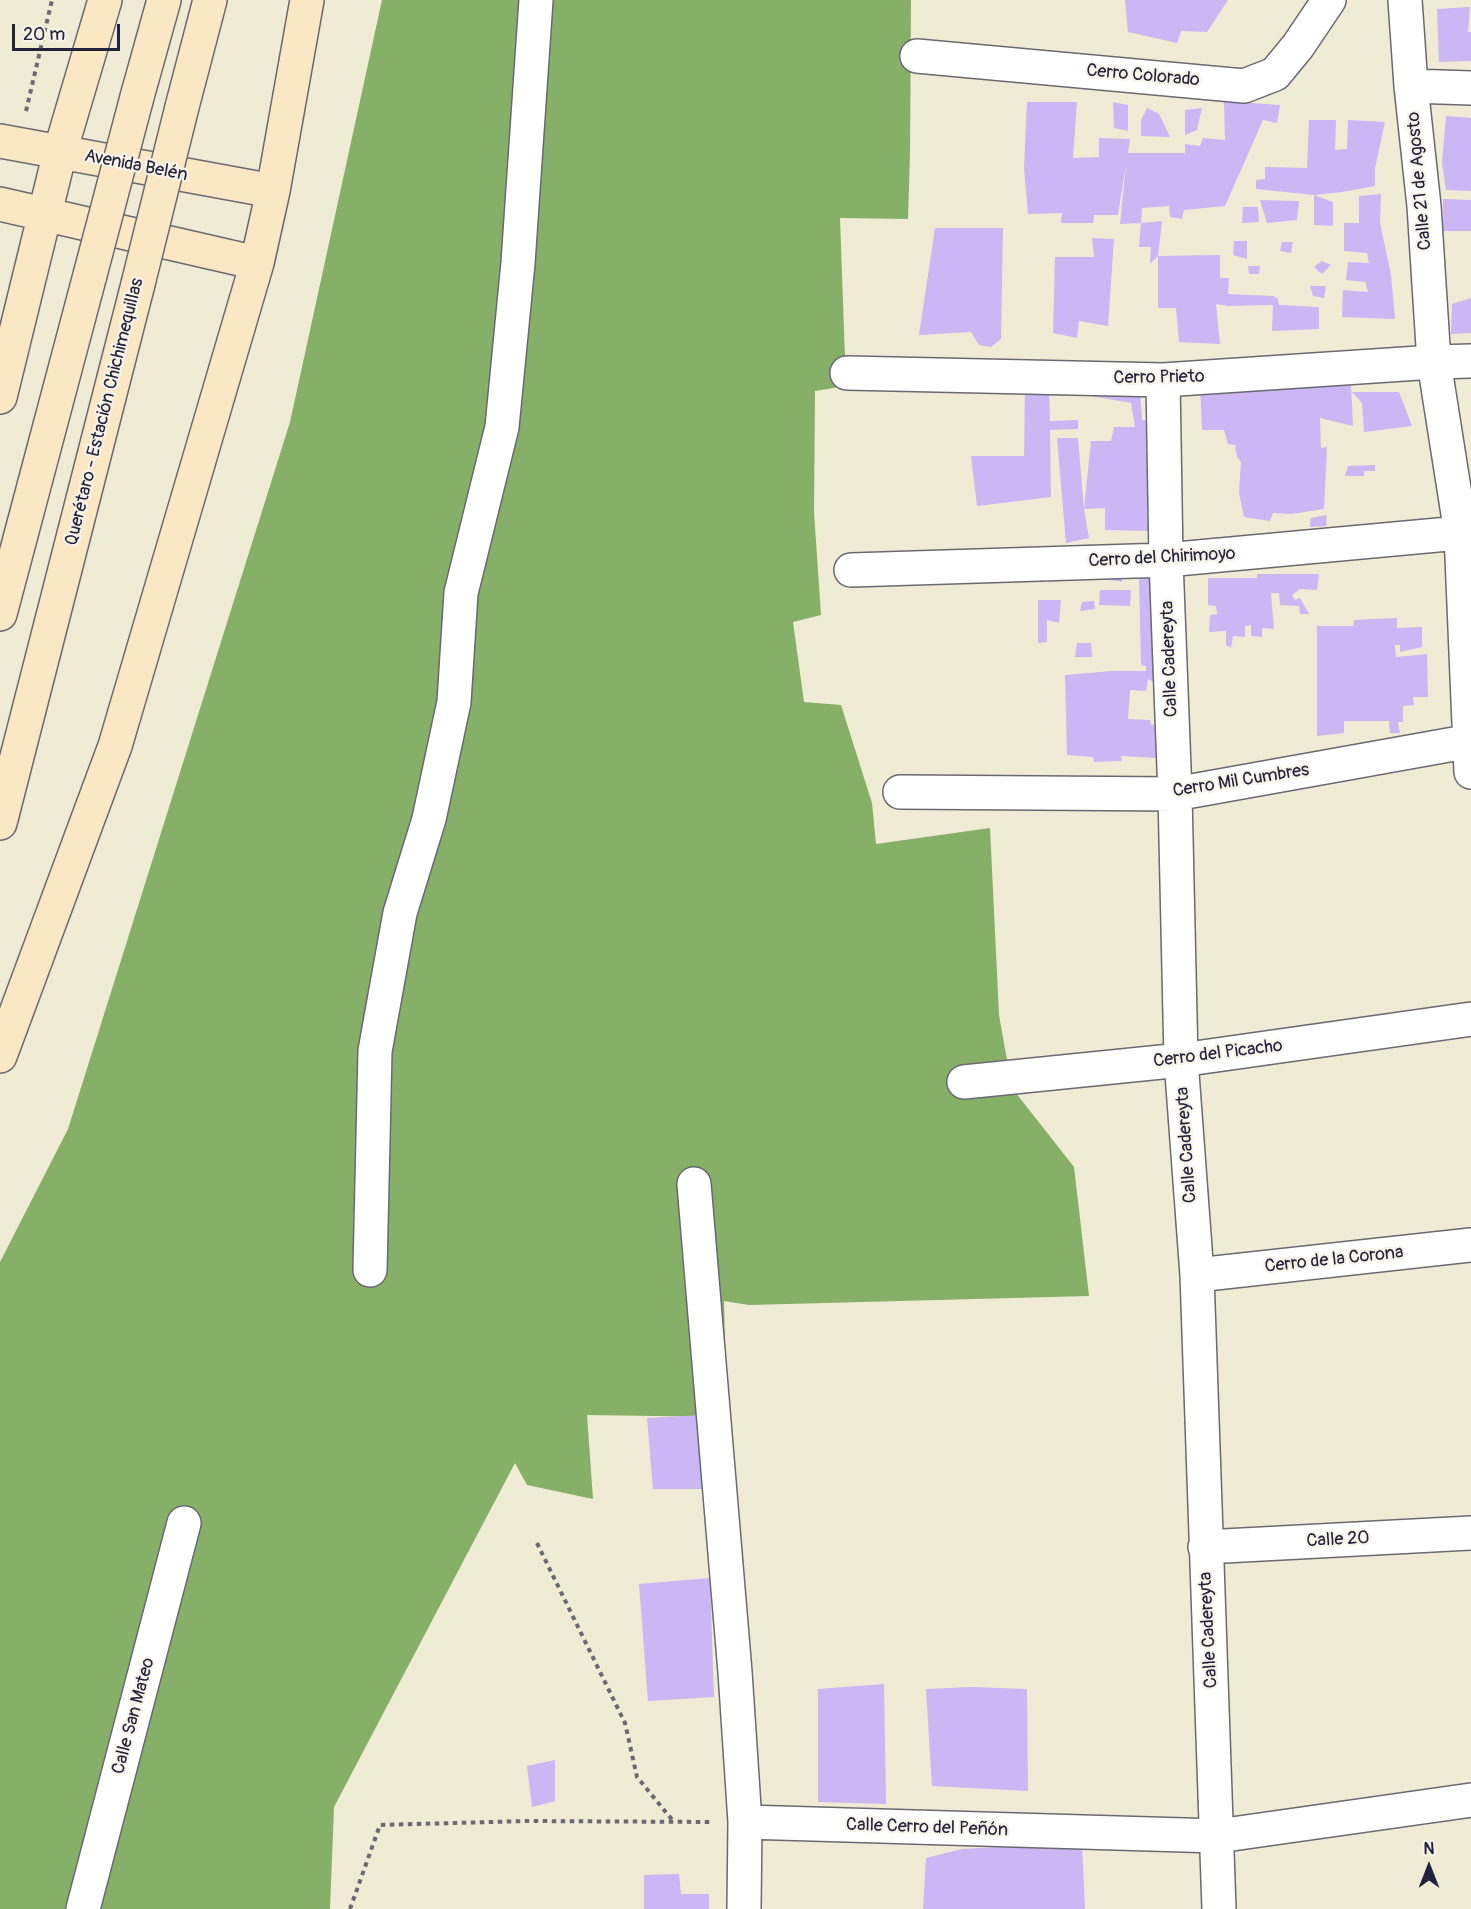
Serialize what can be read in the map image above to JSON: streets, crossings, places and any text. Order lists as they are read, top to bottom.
{
  "streets": {
    "main road": ["Avenida Belén", "Querétaro - Estación Chichimequillas"],
    "street": [
      "Cerro Colorado",
      "Calle 21 de Agosto",
      "Cerro Prieto",
      "Cerro del Chirimoyo",
      "Calle Cadereyta",
      "Cerro Mil Cumbres",
      "Cerro del Picacho",
      "Cerro de la Corona",
      "Calle 20",
      "Calle San Mateo",
      "Calle Cerro del Peñón"
    ]
  },
  "crossings": [
    ["Calle 21 de Agosto", "Cerro Prieto"],
    ["Calle 21 de Agosto", "Cerro del Chirimoyo"],
    ["Calle 21 de Agosto", "Cerro Mil Cumbres"],
    ["Cerro Prieto", "Calle Cadereyta"],
    ["Cerro del Chirimoyo", "Calle Cadereyta"],
    ["Calle Cadereyta", "Cerro Mil Cumbres"],
    ["Calle Cadereyta", "Cerro del Picacho"],
    ["Calle Cadereyta", "Cerro de la Corona"],
    ["Calle Cadereyta", "Calle 20"],
    ["Calle Cadereyta", "Calle Cerro del Peñón"]
  ],
  "scale_bar": "20 m",
  "north": "top"
}
